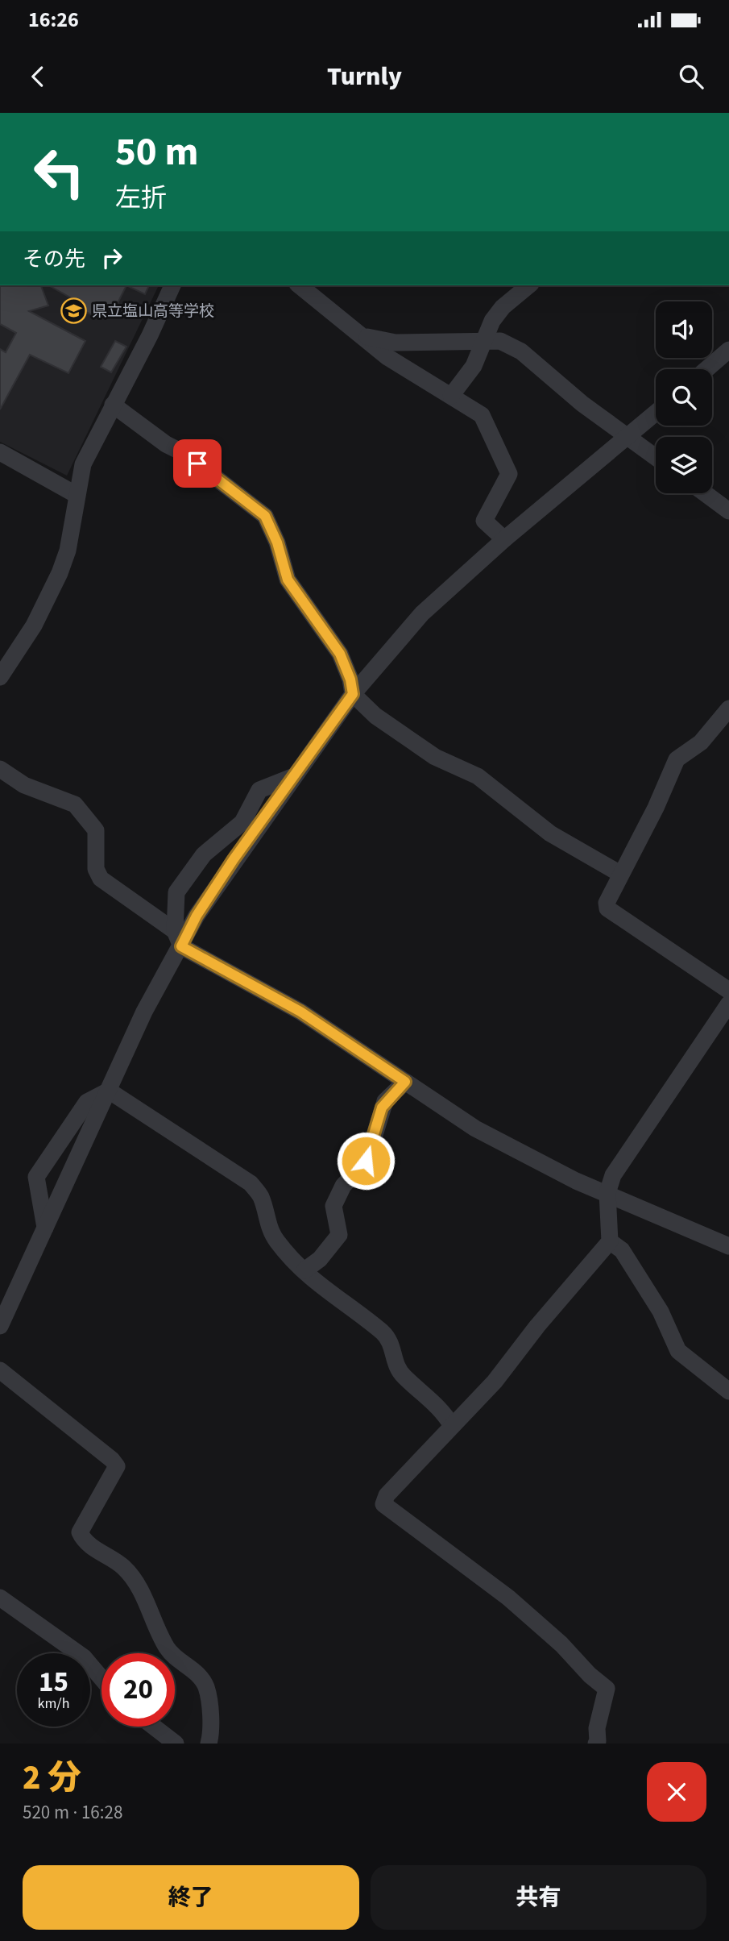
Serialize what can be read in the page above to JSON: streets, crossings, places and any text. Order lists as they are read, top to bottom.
{
  "places": {
    "school or university": ["県立塩山高等学校"]
  },
  "page": {
    "status": "16:26",
    "header": "Turnly",
    "turn": ["50 m", "左折"],
    "then": "その先",
    "speed": "15 km/h",
    "limit": "20",
    "heading": ["2 分", "520 m · 16:28"],
    "buttons": ["終了", "共有"]
  }
}
